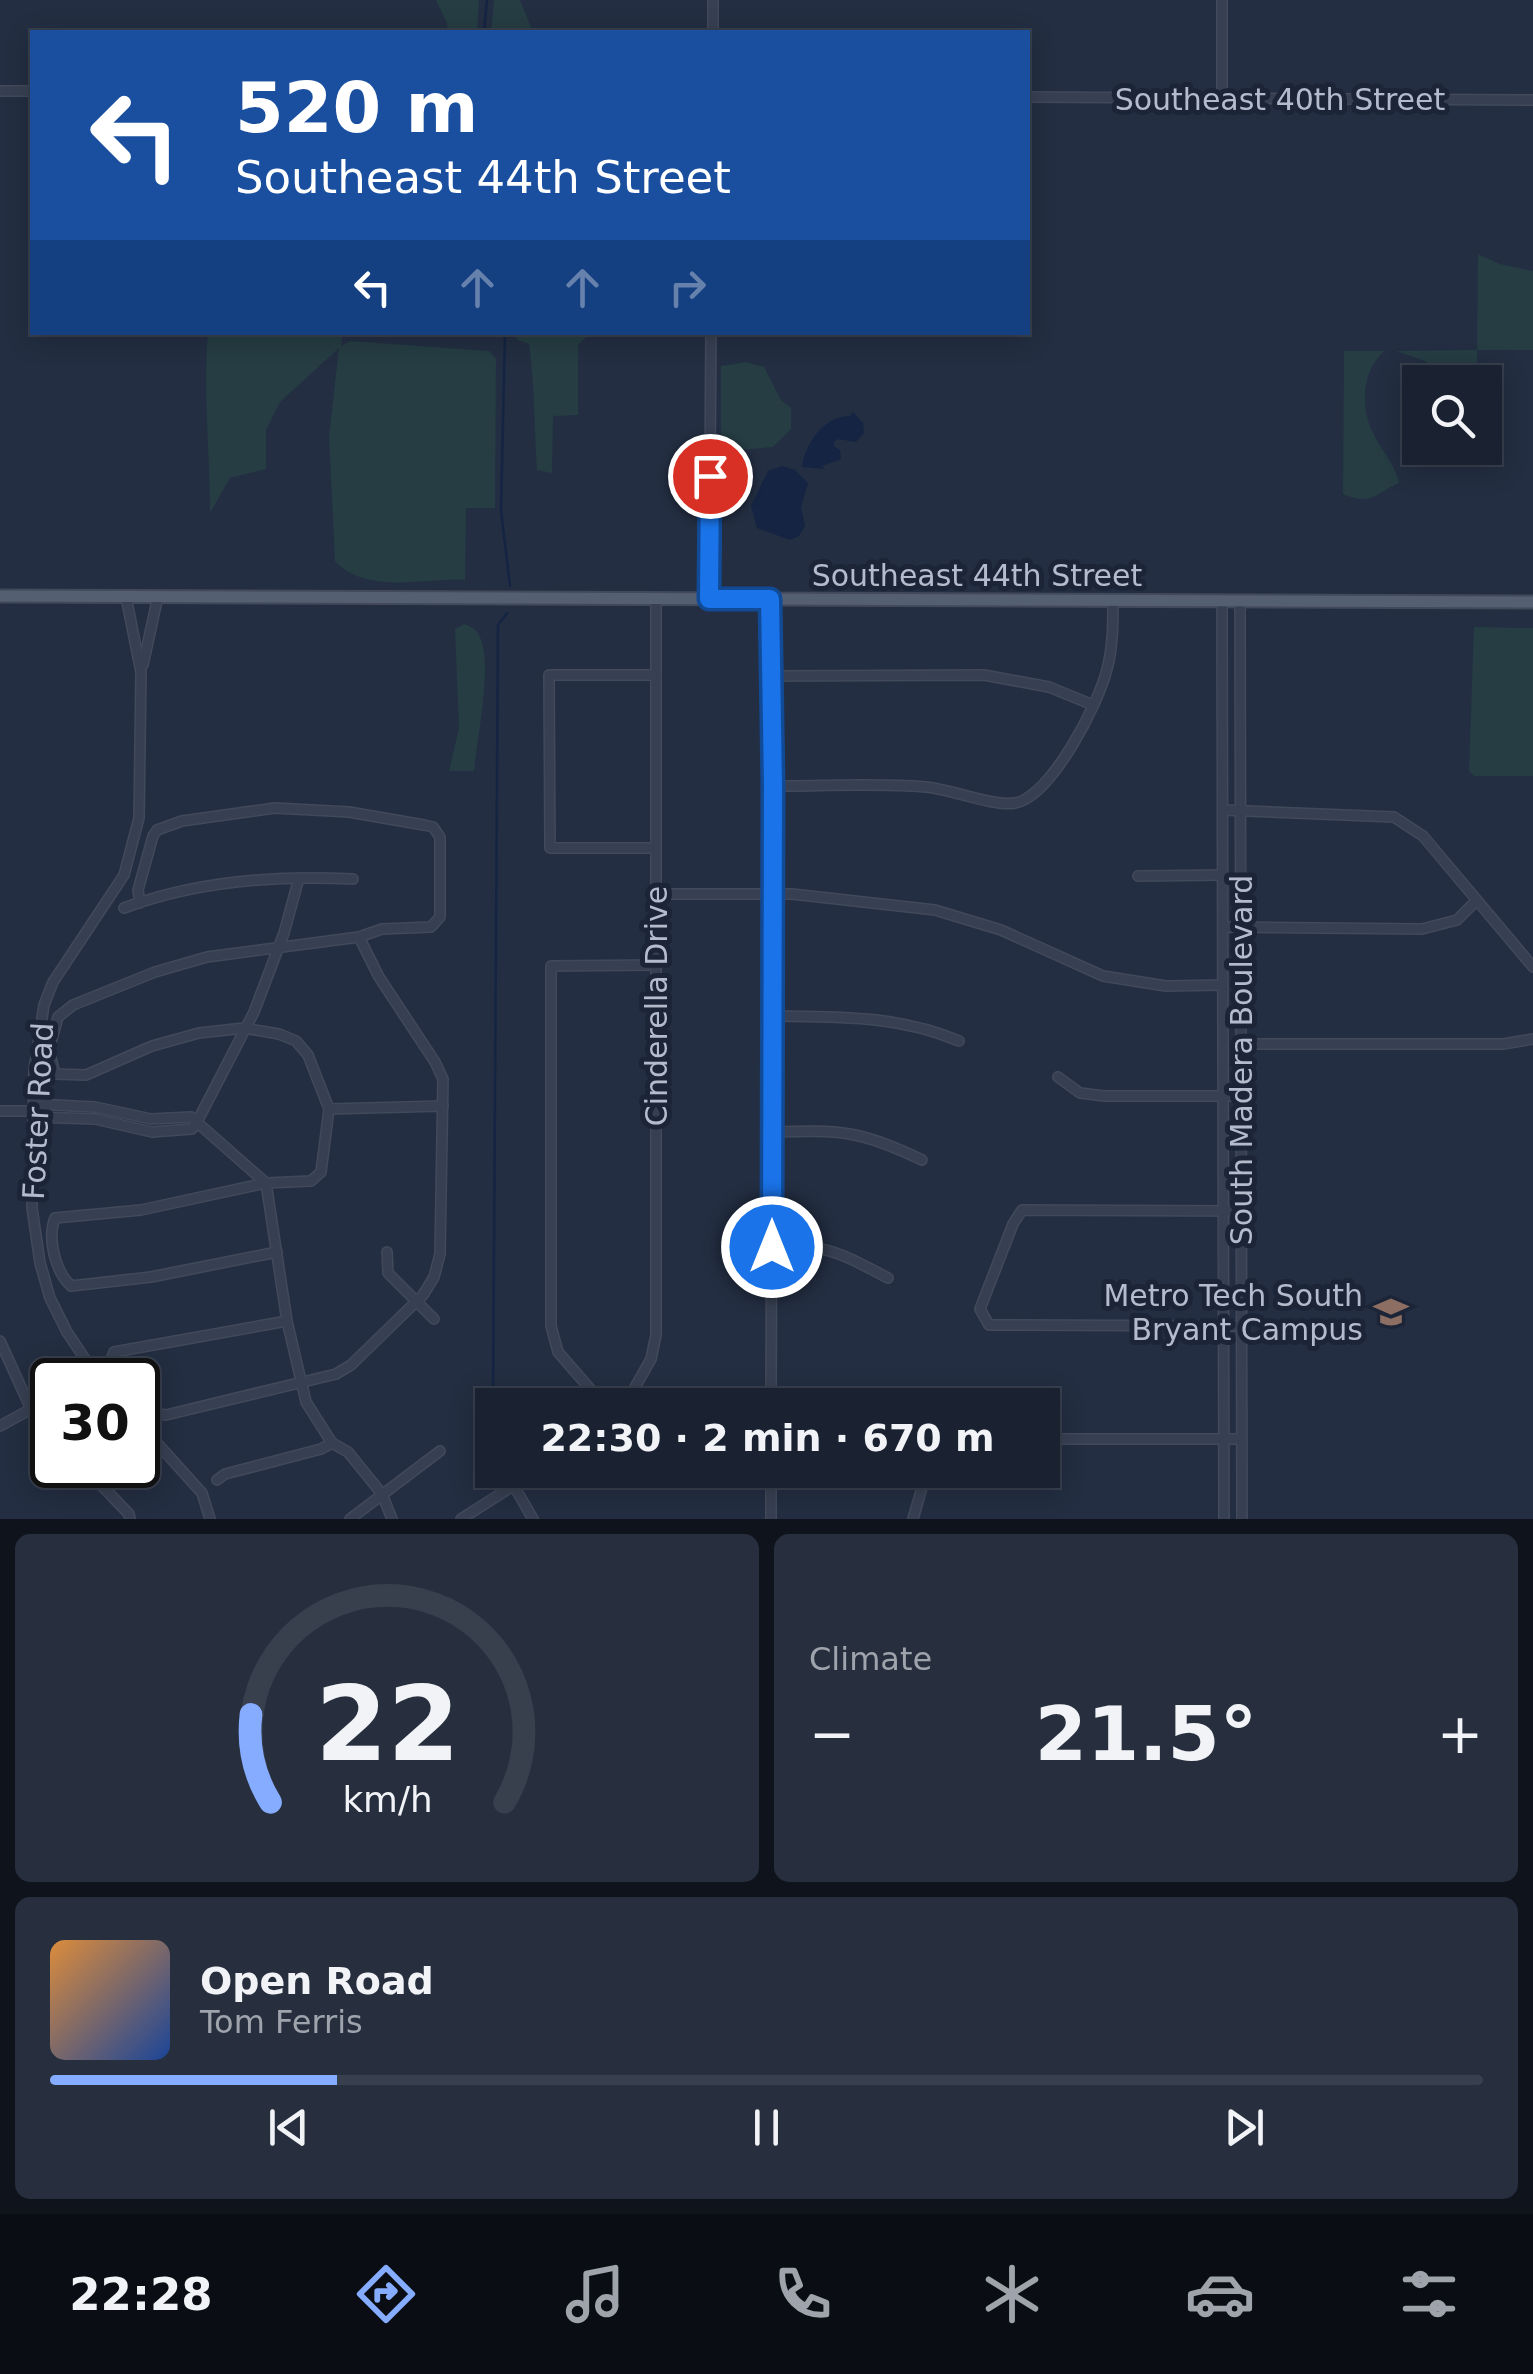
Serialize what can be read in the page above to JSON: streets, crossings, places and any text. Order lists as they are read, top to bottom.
{
  "streets": {
    "main road": ["Southeast 44th Street"],
    "street": [
      "Southeast 40th Street",
      "Cinderella Drive",
      "South Madera Boulevard",
      "Foster Road"
    ]
  },
  "crossings": [
    ["Southeast 44th Street", "Cinderella Drive"],
    ["Southeast 44th Street", "South Madera Boulevard"],
    ["Southeast 44th Street", "Foster Road"]
  ],
  "places": {
    "school or university": ["Metro Tech South Bryant Campus"]
  },
  "page": {
    "turn": ["520 m", "Southeast 44th Street"],
    "limit": "30",
    "trip": "22:30 · 2 min · 670 m",
    "tile": "Climate",
    "heat": ["−", "21.5°", "+"],
    "song": ["Open Road", "Tom Ferris"],
    "tabs": "22:28",
    "gauge": ["22", "km/h"]
  }
}
